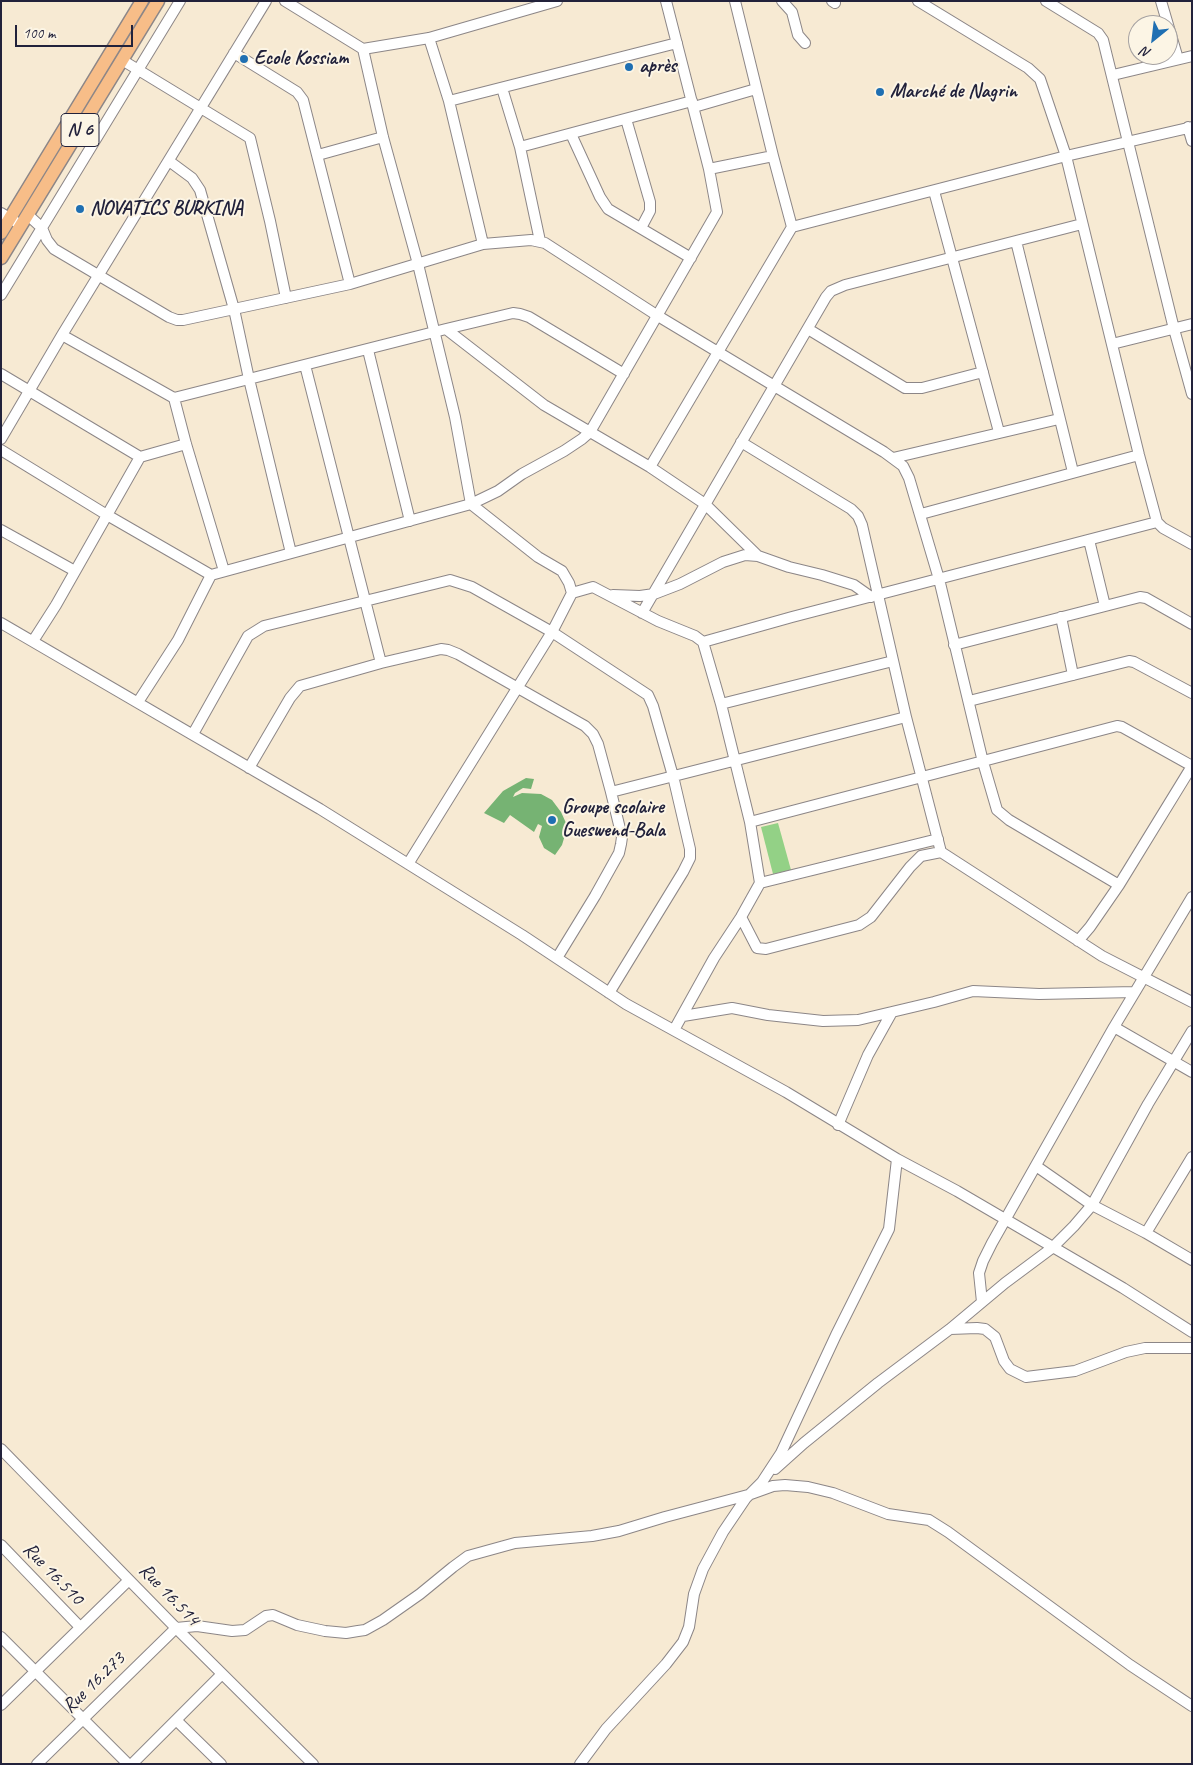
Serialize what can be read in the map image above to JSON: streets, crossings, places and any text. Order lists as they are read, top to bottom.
{
  "streets": {
    "main road": ["N 6"],
    "street": ["Rue 16.510", "Rue 16.514", "Rue 16.273"]
  },
  "crossings": [
    ["Rue 16.514", "Rue 16.273"]
  ],
  "places": [
    "Ecole Kossiam",
    "après",
    "Marché de Nagrin",
    "NOVATICS BURKINA",
    "Groupe scolaire Gueswend-Bala"
  ],
  "scale_bar": "100 m",
  "north": "bottom left"
}
